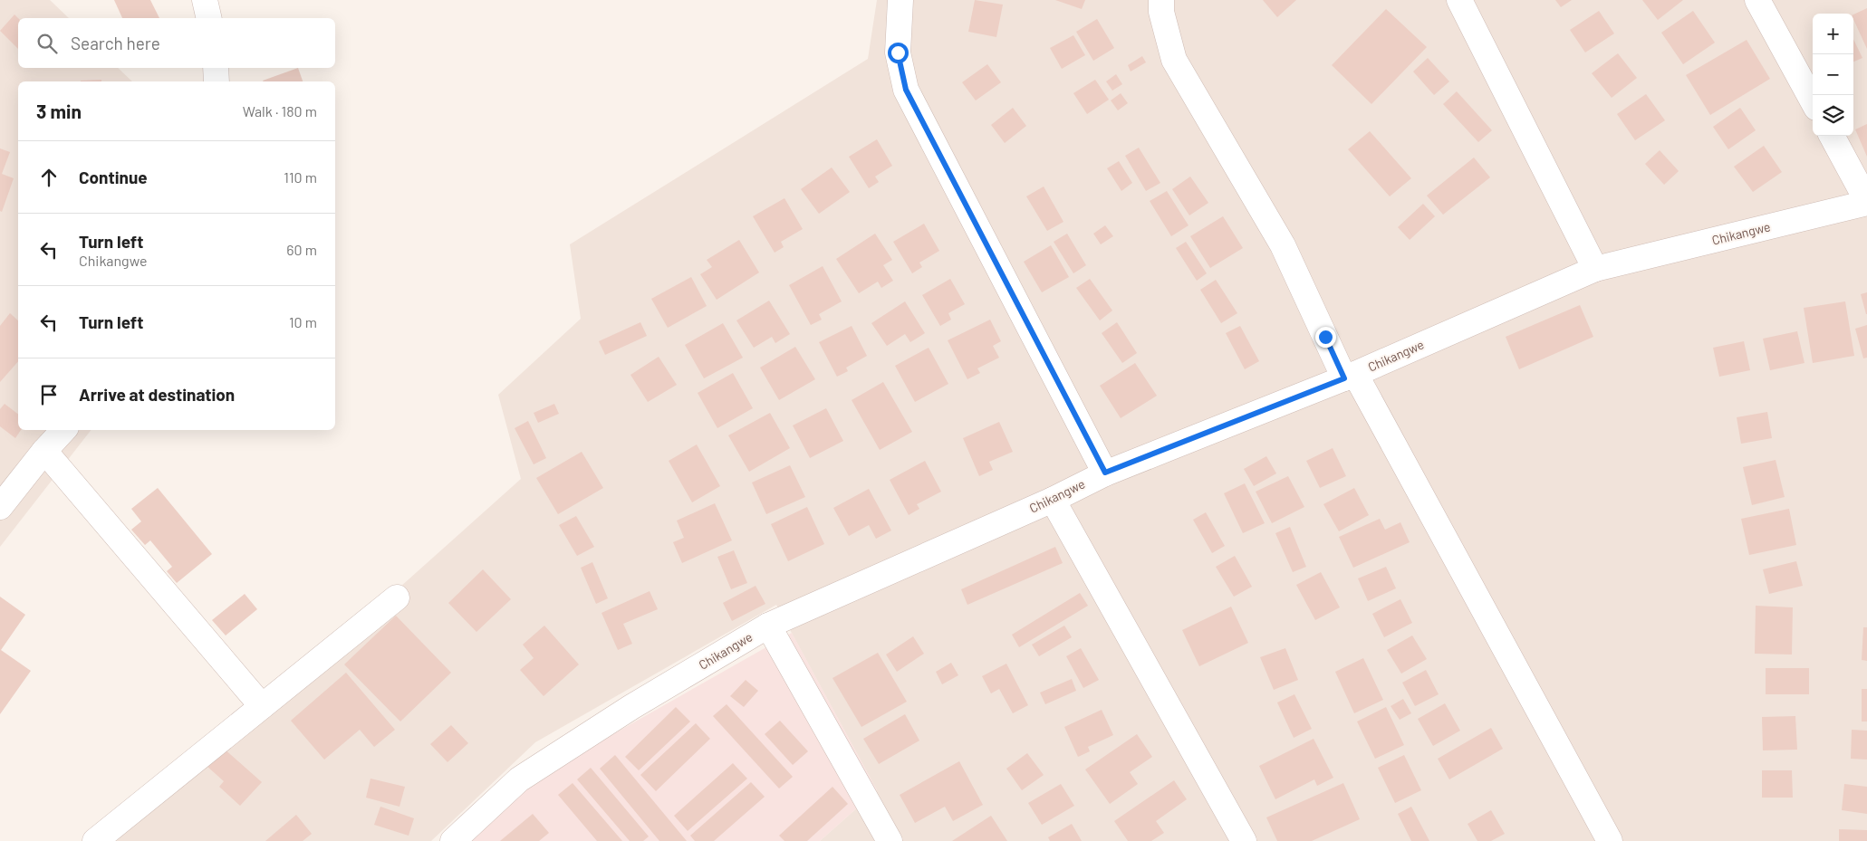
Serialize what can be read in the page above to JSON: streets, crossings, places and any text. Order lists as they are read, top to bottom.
{
  "streets": {
    "street": ["Chikangwe"]
  },
  "page": {
    "map_buttons": ["+", "−"],
    "search": "Search here",
    "heading": ["3 min", "Walk · 180 m"],
    "list": [
      ["Continue", "110 m"],
      ["Turn left", "Chikangwe", "60 m"],
      ["Turn left", "10 m"],
      "Arrive at destination"
    ]
  }
}
